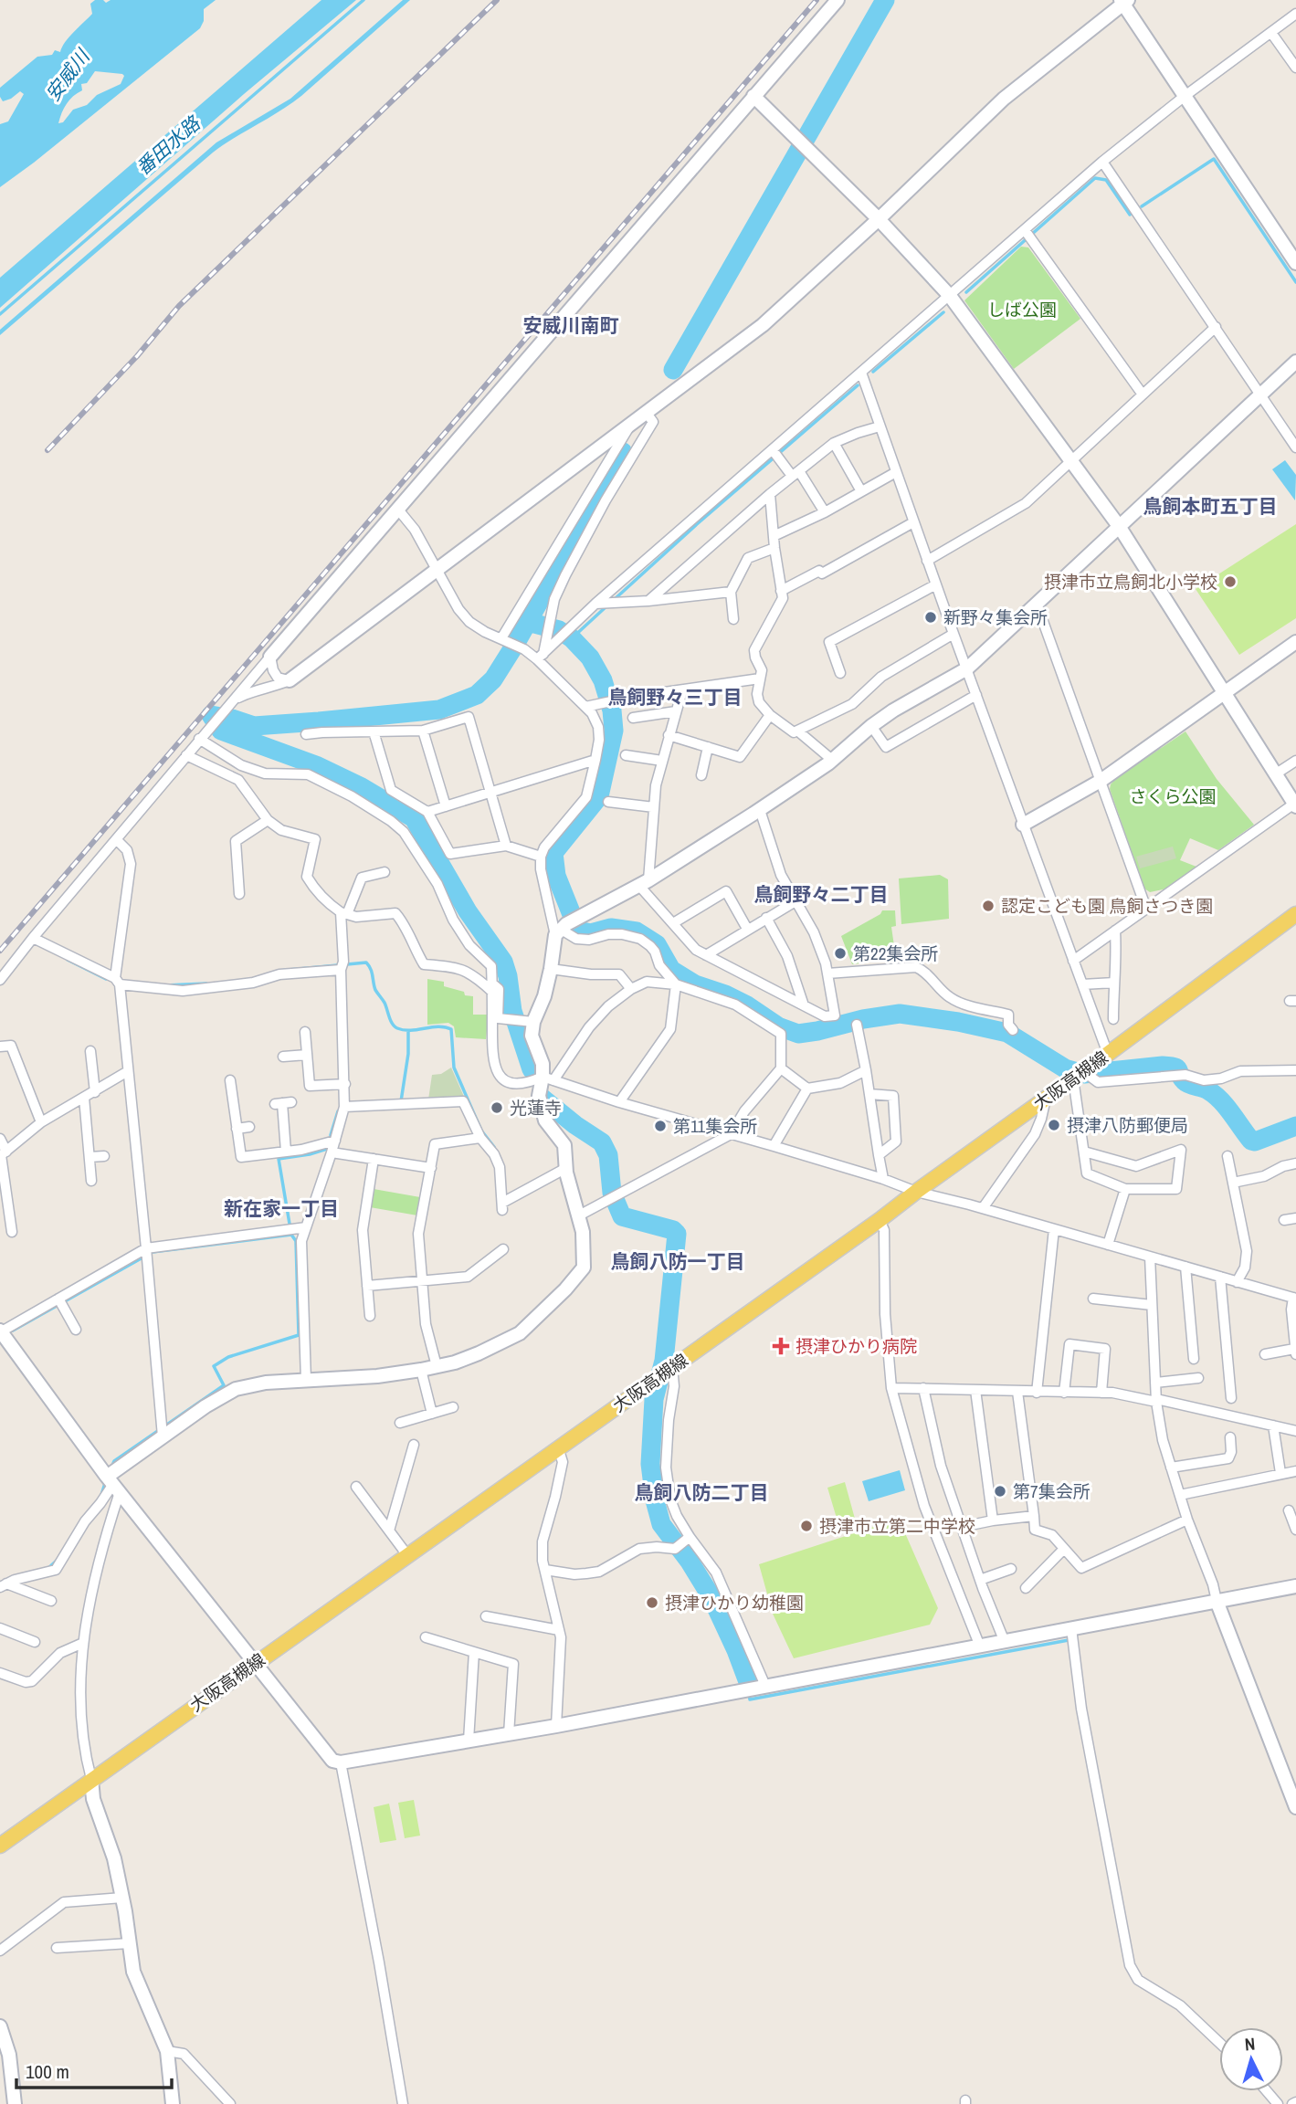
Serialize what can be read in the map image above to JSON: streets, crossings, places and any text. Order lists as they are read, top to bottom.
{
  "streets": {
    "main road": ["大阪高槻線"]
  },
  "districts": [
    "安威川南町",
    "鳥飼本町五丁目",
    "鳥飼野々三丁目",
    "鳥飼野々二丁目",
    "新在家一丁目",
    "鳥飼八防一丁目",
    "鳥飼八防二丁目"
  ],
  "water": ["安威川", "番田水路"],
  "parks": ["しば公園", "さくら公園"],
  "places": {
    "other": [
      "摂津市立鳥飼北小学校",
      "新野々集会所",
      "認定こども園 鳥飼さつき園",
      "第22集会所",
      "光蓮寺",
      "摂津八防郵便局",
      "第11集会所",
      "第7集会所",
      "摂津市立第二中学校",
      "摂津ひかり幼稚園"
    ],
    "health": ["摂津ひかり病院"]
  },
  "scale_bar": "100 m",
  "north": "top"
}
